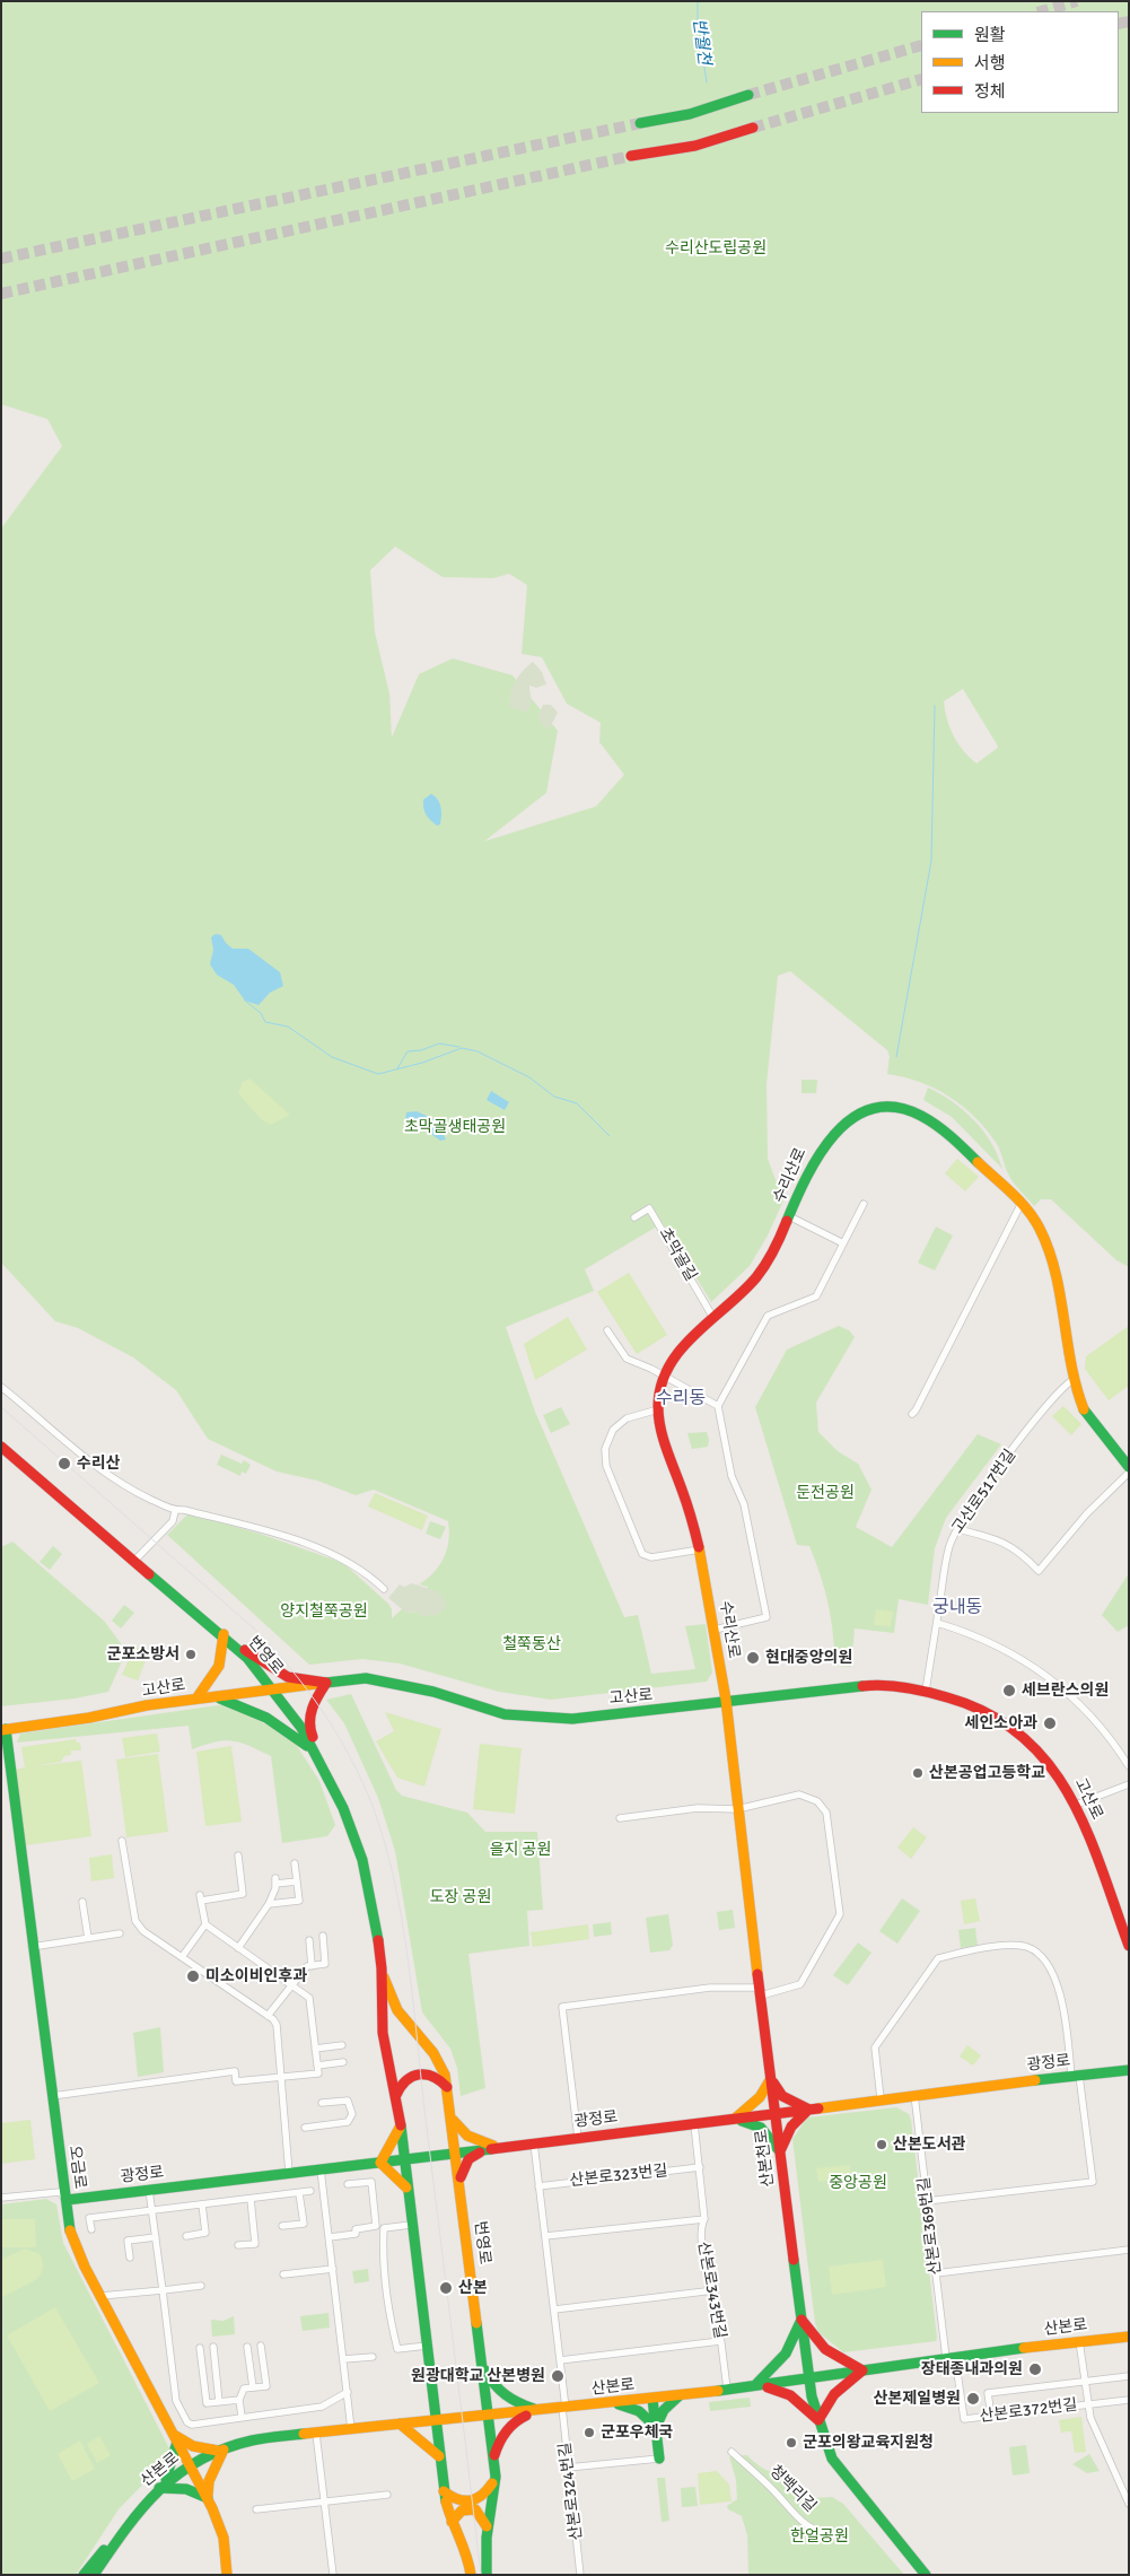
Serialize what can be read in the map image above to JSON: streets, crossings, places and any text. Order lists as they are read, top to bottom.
{
  "streets": {
    "main road": [
      "수리산로",
      "번영로",
      "고산로",
      "광정로",
      "산본천로",
      "오금로",
      "산본로"
    ],
    "street": [
      "초막골길",
      "고산로517번길",
      "산본로323번길",
      "산본로369번길",
      "산본로343번길",
      "산본로372번길",
      "청백리길",
      "산본로324번길"
    ]
  },
  "crossings": [
    ["수리산로", "초막골길"],
    ["수리산로", "고산로517번길"],
    ["수리산로", "고산로"],
    ["수리산로", "산본천로"],
    ["고산로517번길", "고산로"],
    ["번영로", "고산로"],
    ["번영로", "광정로"],
    ["번영로", "산본로"],
    ["고산로", "산본천로"],
    ["고산로", "오금로"],
    ["광정로", "산본천로"],
    ["광정로", "오금로"],
    ["광정로", "산본로369번길"],
    ["광정로", "산본로343번길"],
    ["산본천로", "산본로"],
    ["오금로", "산본로"],
    ["산본로323번길", "산본로343번길"],
    ["산본로369번길", "산본로"],
    ["산본로369번길", "산본로372번길"],
    ["산본로343번길", "산본로"],
    ["산본로", "산본로372번길"],
    ["산본로", "산본로324번길"]
  ],
  "districts": ["수리동", "궁내동"],
  "water": ["반월천"],
  "parks": [
    "수리산도립공원",
    "초막골생태공원",
    "둔전공원",
    "양지철쭉공원",
    "철쭉동산",
    "을지 공원",
    "도장 공원",
    "중앙공원",
    "한얼공원"
  ],
  "places": [
    "수리산",
    "군포소방서",
    "현대중앙의원",
    "세브란스의원",
    "세인소아과",
    "산본공업고등학교",
    "미소이비인후과",
    "산본도서관",
    "산본",
    "장태종내과의원",
    "원광대학교 산본병원",
    "산본제일병원",
    "군포우체국",
    "군포의왕교육지원청"
  ],
  "legend": ["원활", "서행", "정체"]
}
